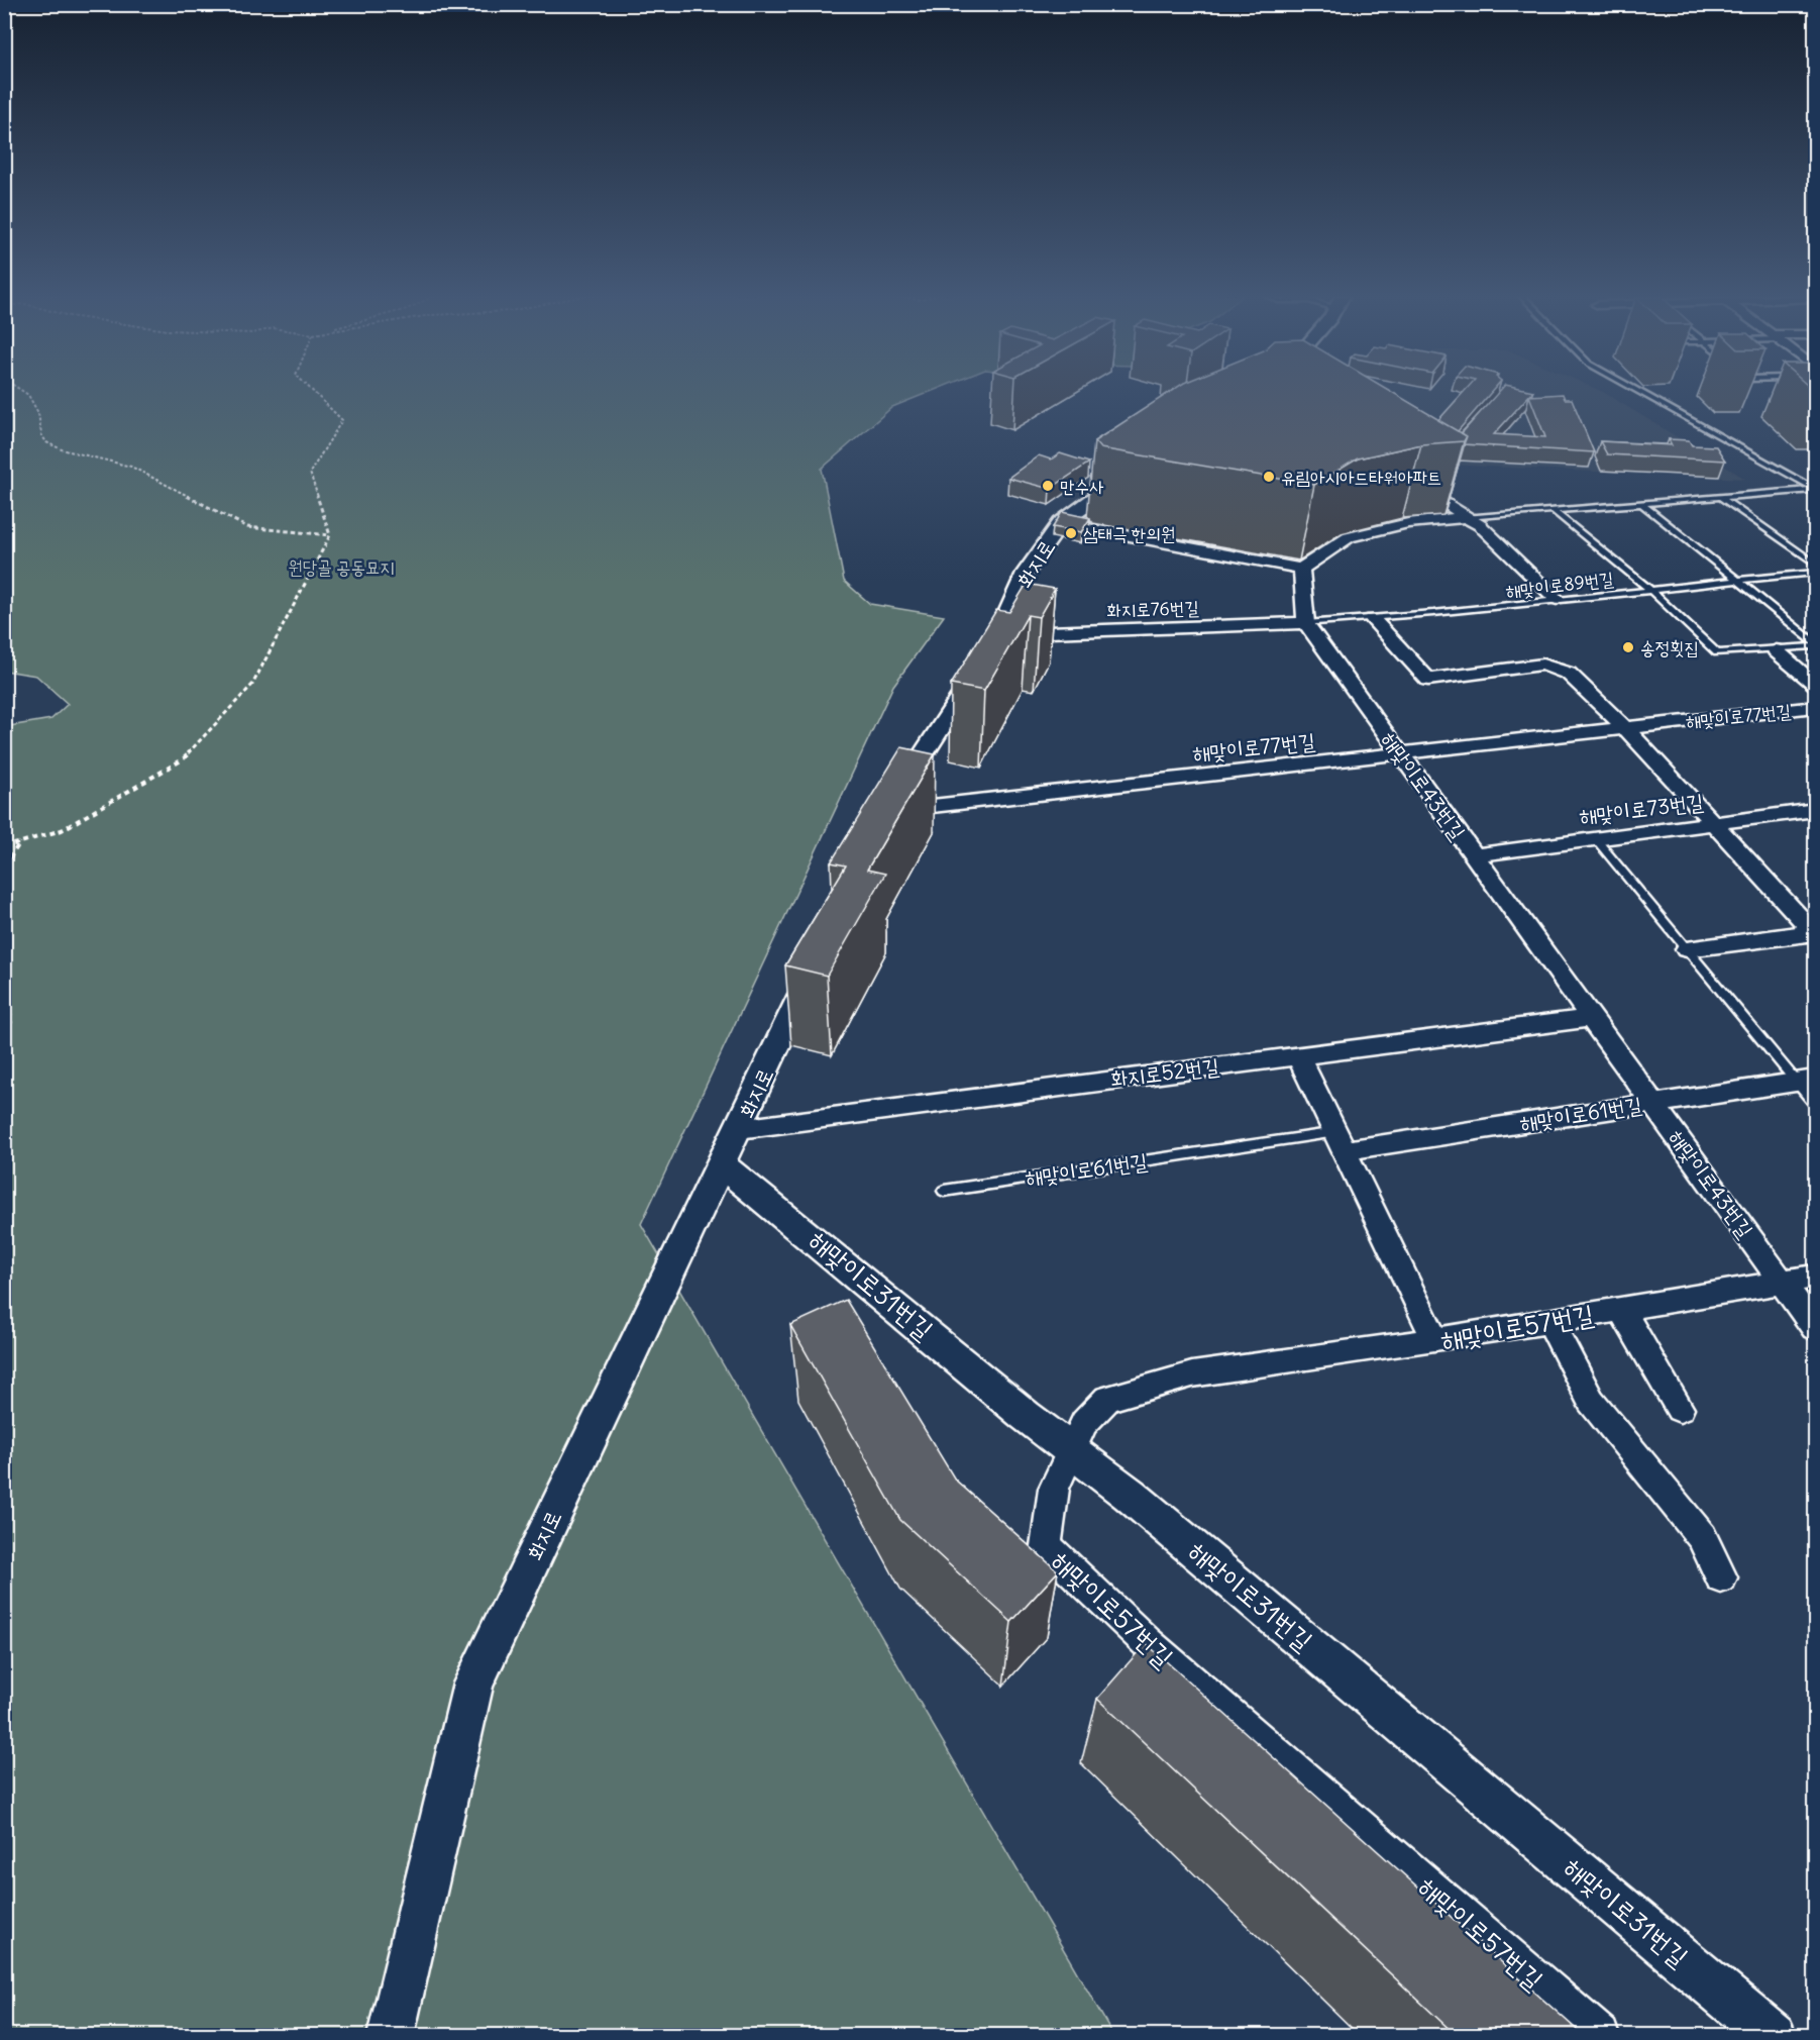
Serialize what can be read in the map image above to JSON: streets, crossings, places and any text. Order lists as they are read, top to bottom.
{
  "streets": {
    "street": [
      "화지로",
      "화지로76번길",
      "해맞이로77번길",
      "해맞이로43번길",
      "해맞이로73번길",
      "화지로52번길",
      "해맞이로61번길",
      "해맞이로31번길",
      "해맞이로57번길"
    ],
    "lane": ["해맞이로89번길"]
  },
  "crossings": [
    ["화지로", "화지로76번길"],
    ["화지로", "해맞이로77번길"],
    ["화지로", "화지로52번길"],
    ["화지로", "해맞이로31번길"],
    ["해맞이로89번길", "화지로76번길"],
    ["해맞이로89번길", "해맞이로43번길"],
    ["화지로76번길", "해맞이로43번길"],
    ["해맞이로77번길", "해맞이로43번길"],
    ["해맞이로43번길", "해맞이로73번길"],
    ["해맞이로43번길", "화지로52번길"],
    ["해맞이로43번길", "해맞이로61번길"],
    ["해맞이로43번길", "해맞이로57번길"],
    ["해맞이로31번길", "해맞이로57번길"]
  ],
  "parks": ["원당골 공동묘지"],
  "places": [
    "유림아시아드타워아파트",
    "만수사",
    "삼태극 한의원",
    "송정횟집"
  ]
}
